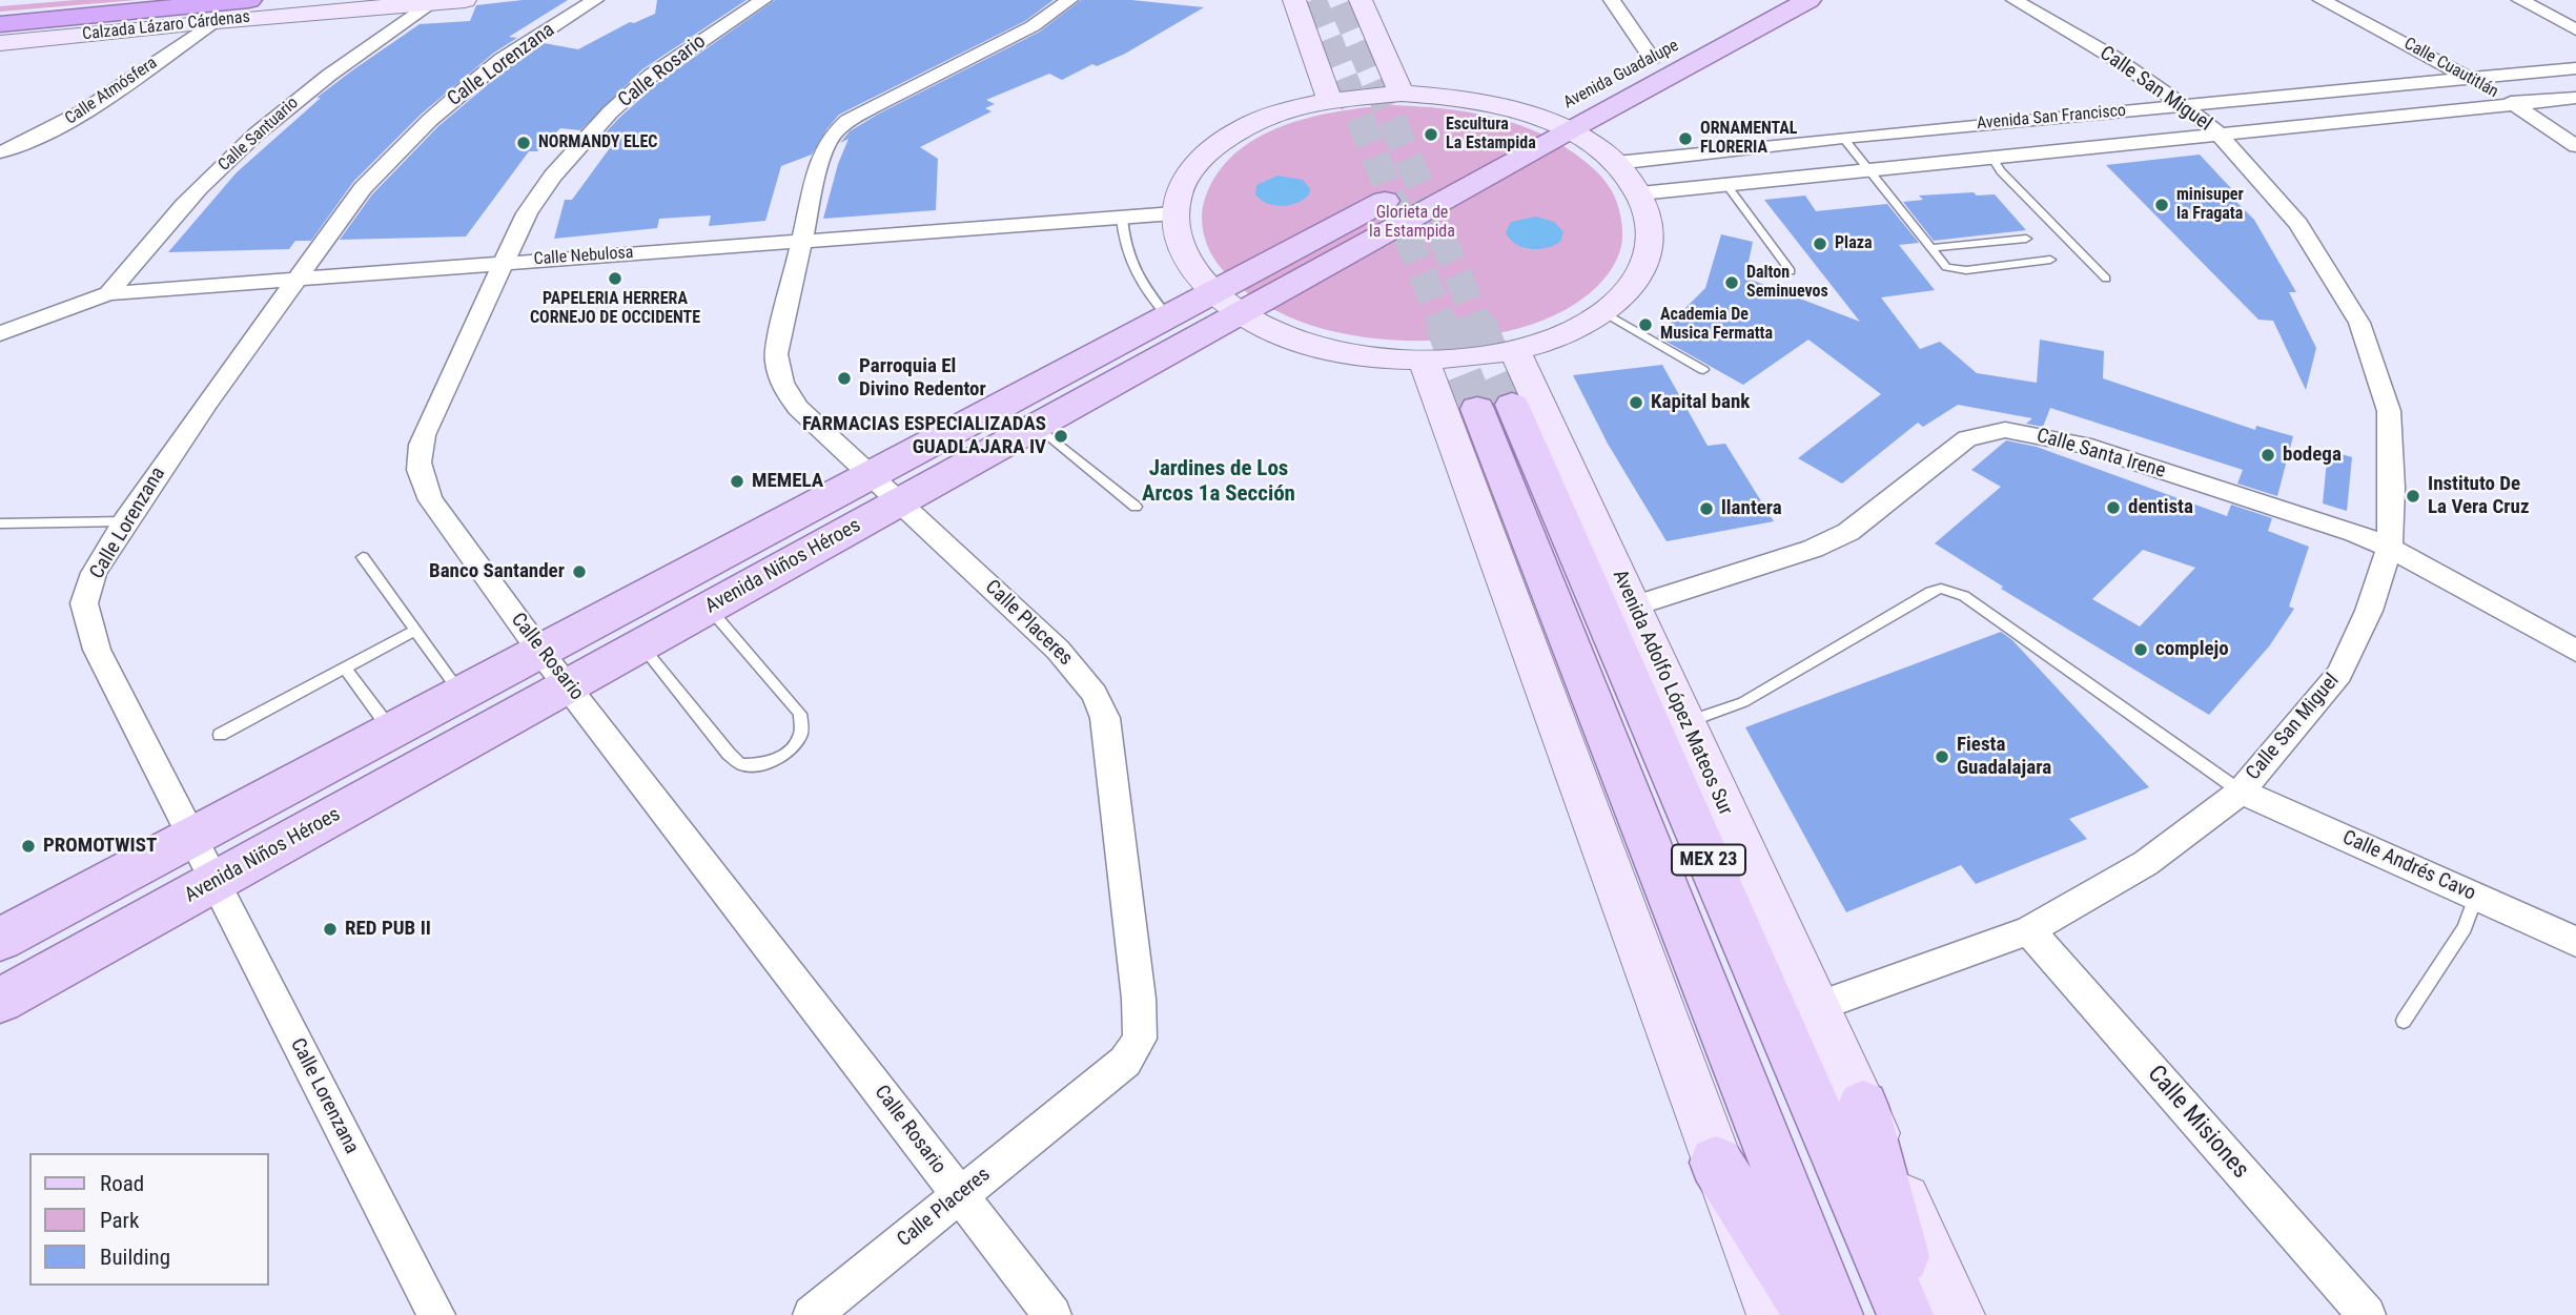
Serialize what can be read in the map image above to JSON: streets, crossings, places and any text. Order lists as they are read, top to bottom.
{
  "streets": {
    "highway": ["Calzada Lázaro Cárdenas"],
    "main road": [
      "Avenida Guadalupe",
      "Avenida Niños Héroes",
      "Avenida Adolfo López Mateos Sur",
      "MEX 23"
    ],
    "street": [
      "Calle Lorenzana",
      "Calle Cuautitlán",
      "Calle Rosario",
      "Calle San Miguel",
      "Calle Atmósfera",
      "Avenida San Francisco",
      "Calle Santuario",
      "Calle Nebulosa",
      "Calle Santa Irene",
      "Calle Placeres",
      "Calle Andrés Cavo",
      "Calle Misiones"
    ]
  },
  "crossings": [
    ["Calzada Lázaro Cárdenas", "Calle Atmósfera"],
    ["Calzada Lázaro Cárdenas", "Calle Santuario"],
    ["Calle Lorenzana", "Calle Nebulosa"],
    ["Calle Lorenzana", "Avenida Niños Héroes"],
    ["Calle Cuautitlán", "Avenida San Francisco"],
    ["Calle Rosario", "Calle Nebulosa"],
    ["Calle Rosario", "Avenida Niños Héroes"],
    ["Calle Rosario", "Calle Placeres"],
    ["Avenida Guadalupe", "Avenida Niños Héroes"],
    ["Calle San Miguel", "Avenida San Francisco"],
    ["Calle San Miguel", "Calle Santa Irene"],
    ["Calle San Miguel", "Avenida Adolfo López Mateos Sur"],
    ["Calle San Miguel", "Calle Andrés Cavo"],
    ["Calle San Miguel", "Calle Misiones"],
    ["Calle Santuario", "Calle Nebulosa"],
    ["Calle Nebulosa", "Calle Placeres"],
    ["Calle Santa Irene", "Avenida Adolfo López Mateos Sur"],
    ["Avenida Niños Héroes", "Calle Placeres"]
  ],
  "districts": ["Jardines de Los Arcos 1a Sección"],
  "parks": ["Glorieta de la Estampida"],
  "places": [
    "Escultura La Estampida",
    "ORNAMENTAL FLORERIA",
    "NORMANDY ELEC",
    "minisuper la Fragata",
    "Plaza",
    "PAPELERIA HERRERA CORNEJO DE OCCIDENTE",
    "Dalton Seminuevos",
    "Academia De Musica Fermatta",
    "Parroquia El Divino Redentor",
    "Kapital bank",
    "FARMACIAS ESPECIALIZADAS GUADLAJARA IV",
    "bodega",
    "MEMELA",
    "Instituto De La Vera Cruz",
    "dentista",
    "llantera",
    "Banco Santander",
    "complejo",
    "Fiesta Guadalajara",
    "PROMOTWIST",
    "RED PUB II"
  ],
  "legend": ["Road", "Park", "Building"]
}
